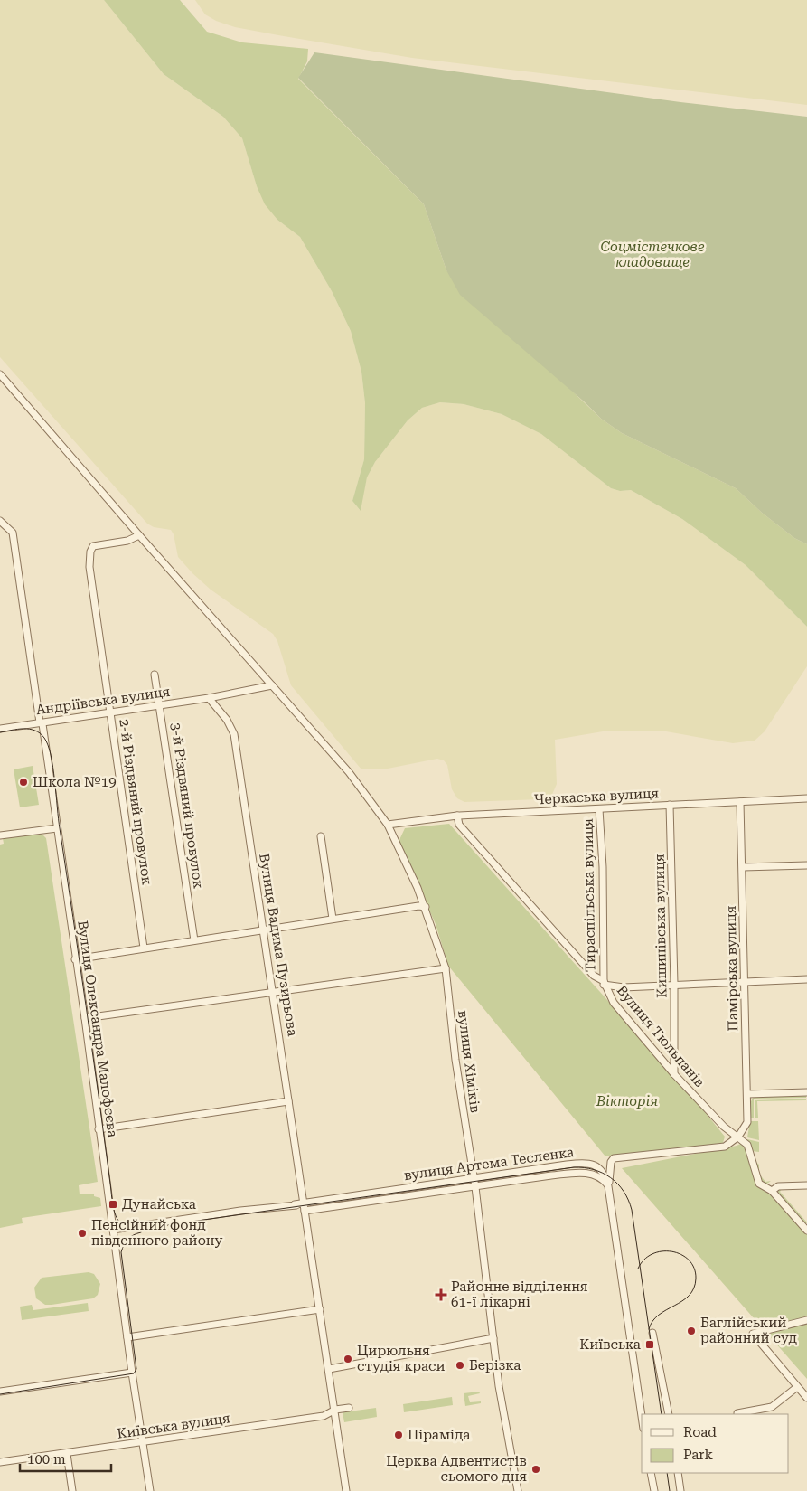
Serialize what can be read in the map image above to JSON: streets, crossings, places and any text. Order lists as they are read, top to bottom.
{
  "streets": {
    "street": [
      "Андріївська вулиця",
      "Черкаська вулиця",
      "2-й Різдвяний провулок",
      "3-й Різдвяний провулок",
      "Тираспільська вулиця",
      "Кишинівська вулиця",
      "Вулиця Вадима Пузирьова",
      "Памірська вулиця",
      "Вулиця Олександра Малофєєва",
      "Вулиця Тюльпанів",
      "вулиця Хіміків",
      "вулиця Артема Тесленка",
      "Київська вулиця"
    ]
  },
  "crossings": [
    ["Андріївська вулиця", "2-й Різдвяний провулок"],
    ["Андріївська вулиця", "3-й Різдвяний провулок"],
    ["Андріївська вулиця", "Вулиця Вадима Пузирьова"],
    ["Андріївська вулиця", "Вулиця Олександра Малофєєва"],
    ["Андріївська вулиця", "вулиця Хіміків"],
    ["Черкаська вулиця", "Тираспільська вулиця"],
    ["Черкаська вулиця", "Кишинівська вулиця"],
    ["Черкаська вулиця", "Памірська вулиця"],
    ["Черкаська вулиця", "Вулиця Тюльпанів"],
    ["Черкаська вулиця", "вулиця Хіміків"],
    ["2-й Різдвяний провулок", "вулиця Хіміків"],
    ["Тираспільська вулиця", "Вулиця Тюльпанів"],
    ["Кишинівська вулиця", "Вулиця Тюльпанів"],
    ["Вулиця Вадима Пузирьова", "вулиця Артема Тесленка"],
    ["Вулиця Вадима Пузирьова", "Київська вулиця"],
    ["Памірська вулиця", "Вулиця Тюльпанів"],
    ["вулиця Хіміків", "вулиця Артема Тесленка"]
  ],
  "parks": ["Соцмістечкове кладовище", "Вікторія"],
  "places": {
    "other": [
      "Школа №19",
      "Пенсійний фонд південного району",
      "Баглійський районний суд",
      "Цирюльня студія краси",
      "Берізка",
      "Піраміда",
      "Церква Адвентистів сьомого дня"
    ],
    "transit": ["Дунайська", "Київська"],
    "health": ["Районне відділення 61-ї лікарні"]
  },
  "legend": ["Road", "Park"],
  "scale_bar": "100 m"
}
